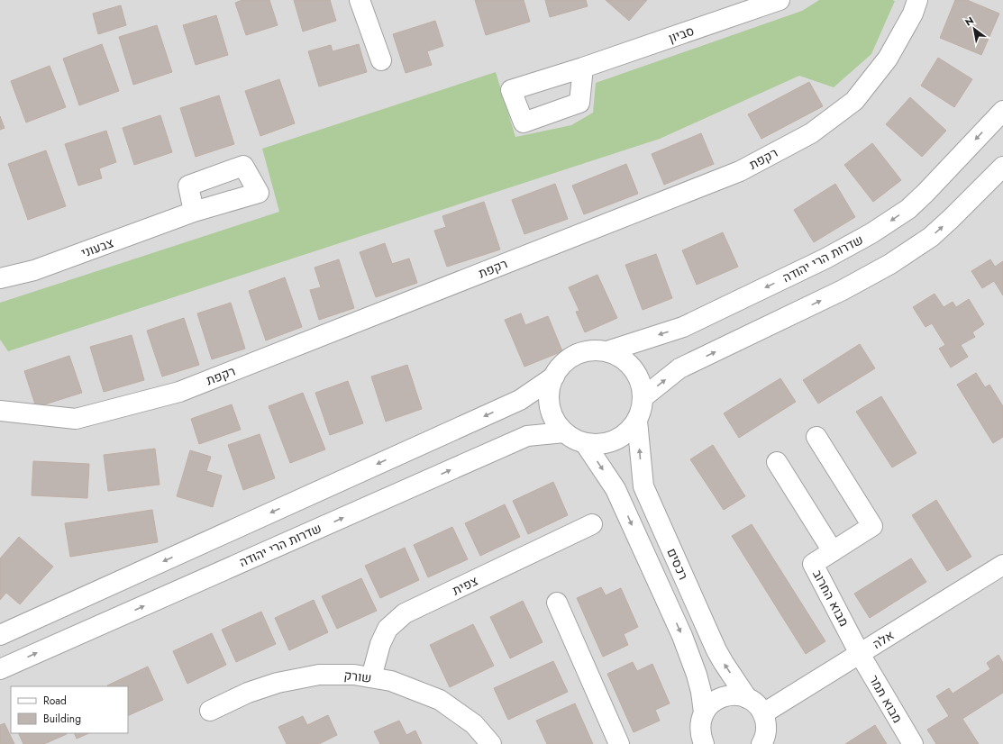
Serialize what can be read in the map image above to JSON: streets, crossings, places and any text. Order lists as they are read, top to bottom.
{
  "streets": {
    "street": [
      "סביון",
      "רקפת",
      "צבעוני",
      "שדרות הרי יהודה",
      "רכסים",
      "צפית",
      "מבוא החרוב",
      "אלה",
      "שורק",
      "מבוא תמר"
    ]
  },
  "crossings": [
    ["שדרות הרי יהודה", "רכסים"],
    ["רכסים", "אלה"],
    ["צפית", "שורק"],
    ["מבוא החרוב", "אלה"],
    ["מבוא החרוב", "מבוא תמר"],
    ["אלה", "מבוא תמר"]
  ],
  "legend": ["Road", "Building"],
  "north": "top left"
}
